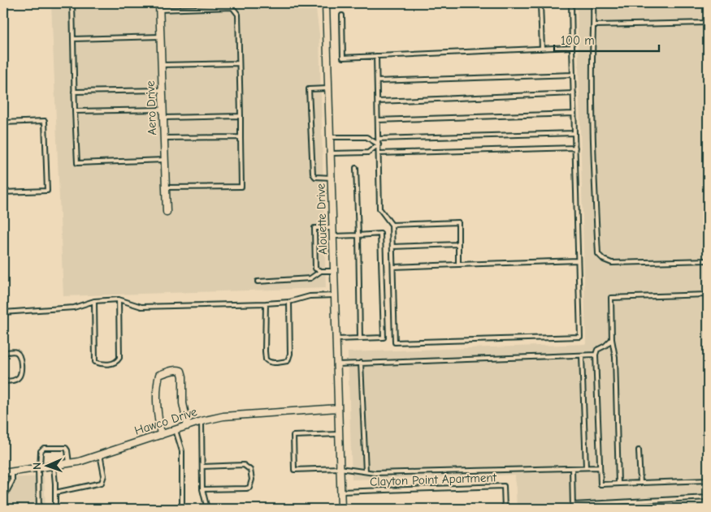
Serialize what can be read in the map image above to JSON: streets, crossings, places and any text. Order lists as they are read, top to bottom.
{
  "streets": {
    "street": ["Aero Drive", "Alouette Drive", "Hawco Drive"],
    "lane": ["Clayton Point Apartment"]
  },
  "crossings": [
    ["Alouette Drive", "Hawco Drive"],
    ["Alouette Drive", "Clayton Point Apartment"]
  ],
  "scale_bar": "100 m",
  "north": "left"
}
